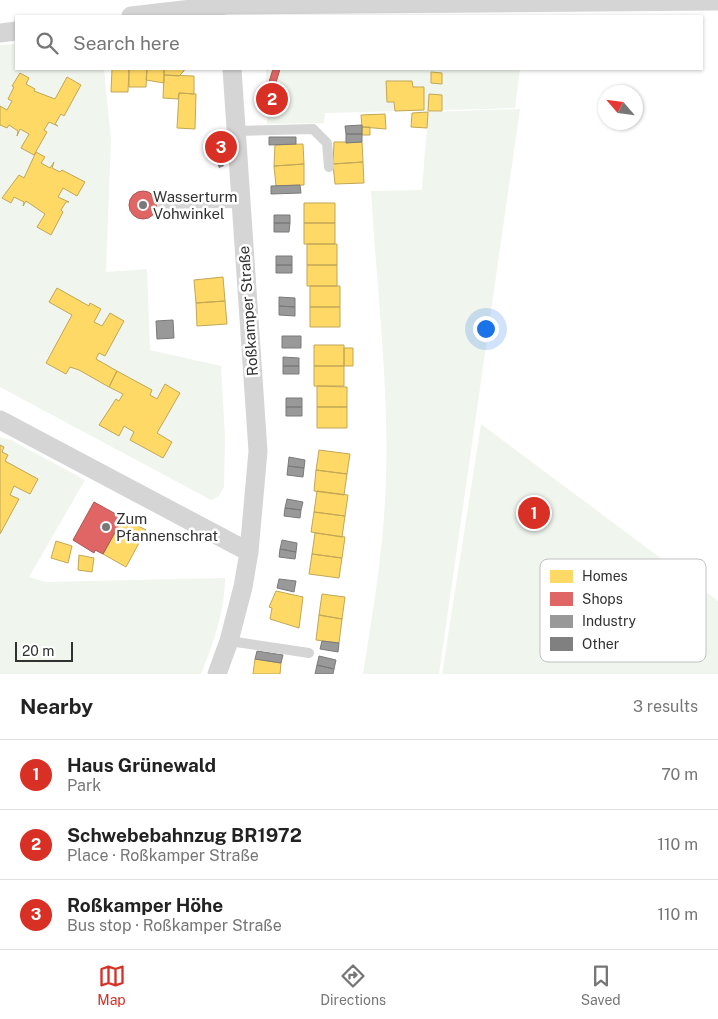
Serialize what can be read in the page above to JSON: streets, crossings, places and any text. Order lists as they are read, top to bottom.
{
  "streets": {
    "street": ["Roßkamper Straße"]
  },
  "places": ["Wasserturm Vohwinkel", "Zum Pfannenschrat"],
  "legend": [
    "Homes",
    "Shops",
    "Industry",
    "Other"
  ],
  "scale_bar": "20 m",
  "north": "top left",
  "page": {
    "search": "Search here",
    "pins": ["2", "3", "1"],
    "scale": "20 m",
    "heading": ["Nearby", "3 results"],
    "list": [
      {
        "mark": "1",
        "name": "Haus Grünewald",
        "note": "Park",
        "value": "70 m"
      },
      {
        "mark": "2",
        "name": "Schwebebahnzug BR1972",
        "note": "Place · Roßkamper Straße",
        "value": "110 m"
      },
      {
        "mark": "3",
        "name": "Roßkamper Höhe",
        "note": "Bus stop · Roßkamper Straße",
        "value": "110 m"
      }
    ],
    "nav": ["Map", "Directions", "Saved"]
  }
}
